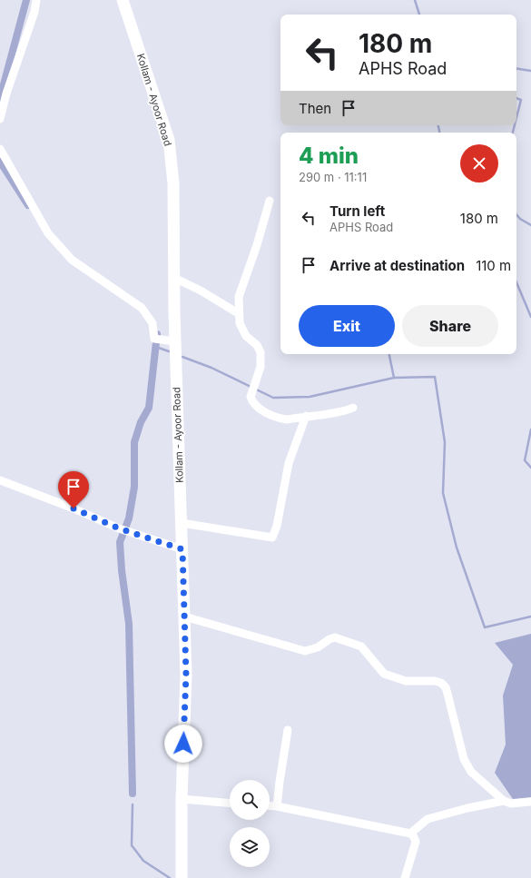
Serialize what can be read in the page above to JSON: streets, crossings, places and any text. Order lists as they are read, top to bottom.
{
  "streets": {
    "main road": ["Kollam - Ayoor Road"]
  },
  "page": {
    "turn": ["180 m", "APHS Road"],
    "then": "Then",
    "heading": ["4 min", "290 m · 11:11"],
    "list": [
      {
        "name": "Turn left",
        "note": "APHS Road",
        "value": "180 m"
      },
      {
        "name": "Arrive at destination",
        "value": "110 m"
      }
    ],
    "buttons": ["Exit", "Share"]
  }
}
